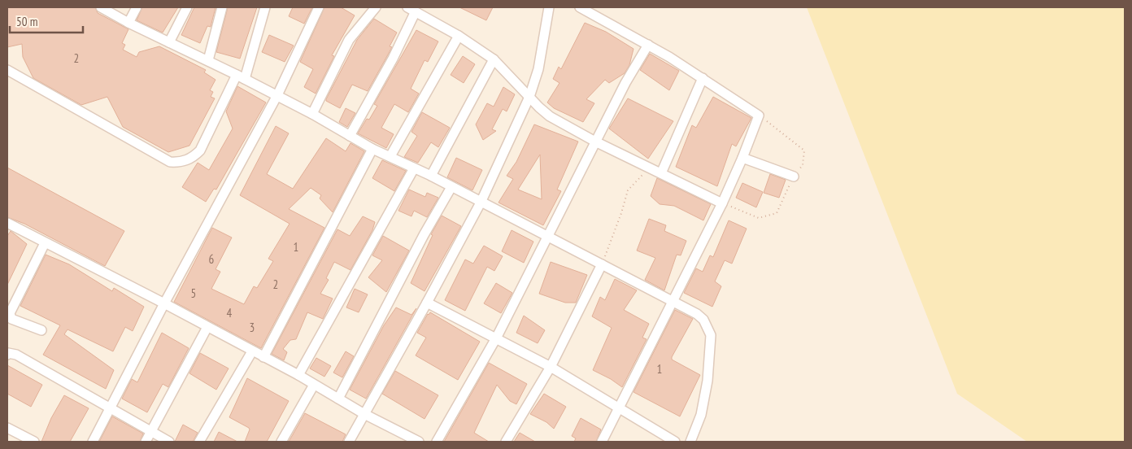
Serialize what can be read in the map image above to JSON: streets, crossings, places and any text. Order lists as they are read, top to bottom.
{
  "house_numbers": [
    "2",
    "1",
    "6",
    "2",
    "5",
    "4",
    "3",
    "1"
  ],
  "scale_bar": "50 m"
}
